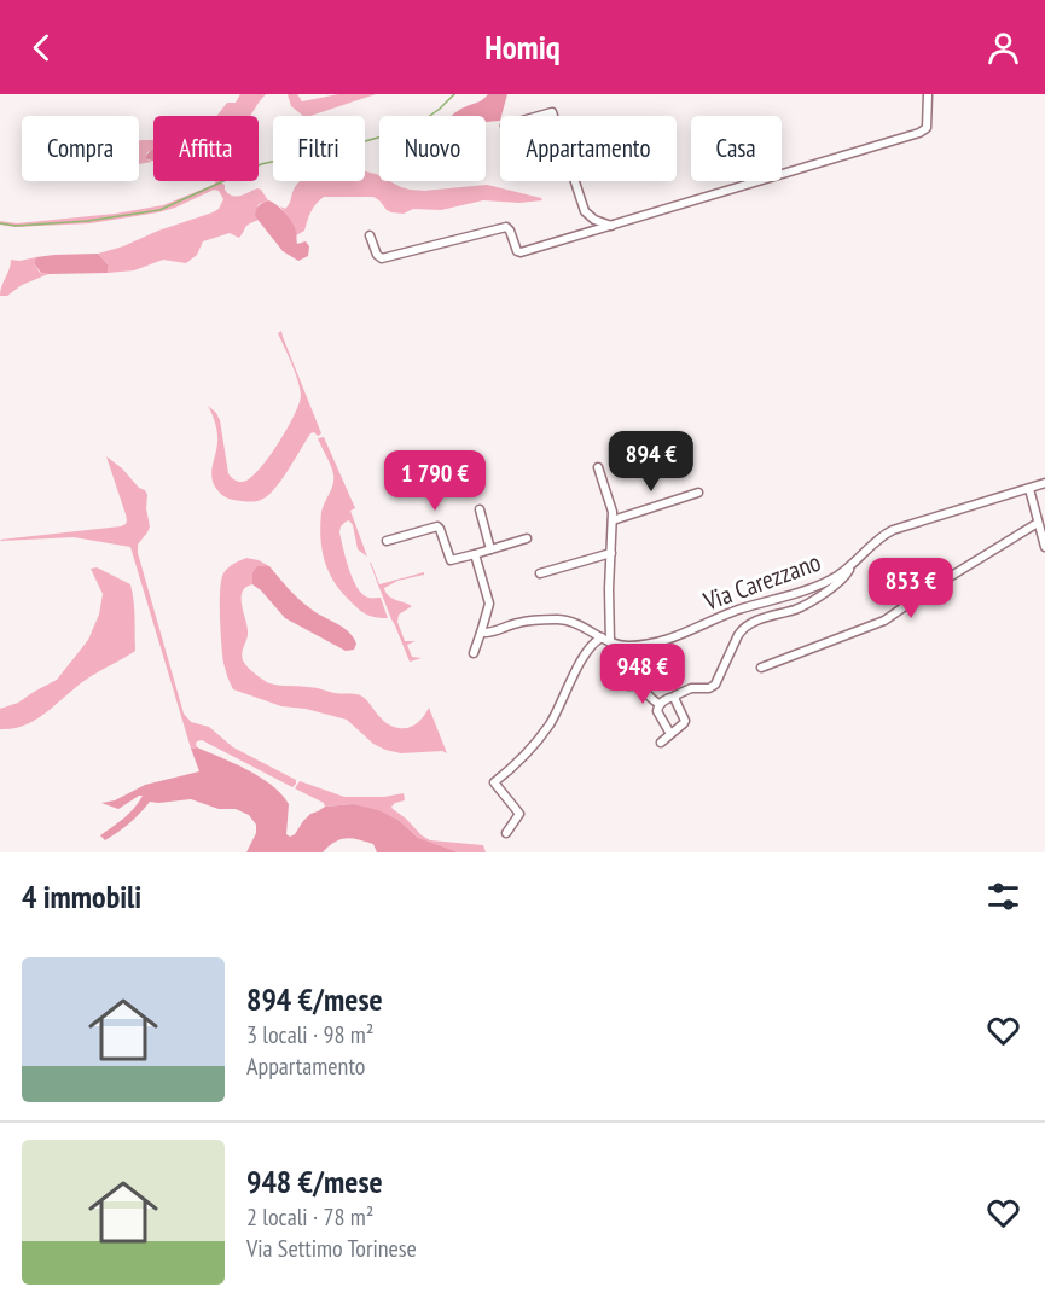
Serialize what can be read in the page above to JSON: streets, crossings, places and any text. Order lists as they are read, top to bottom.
{
  "streets": {
    "street": ["Via Carezzano"]
  },
  "page": {
    "header": "Homiq",
    "chip": [
      "Compra",
      "Affitta",
      "Filtri",
      "Nuovo",
      "Appartamento",
      "Casa"
    ],
    "price": [
      "894 €",
      "1 790 €",
      "853 €",
      "948 €"
    ],
    "heading": "4 immobili",
    "list": [
      {
        "name": "894 €/mese",
        "note": "3 locali · 98 m² · Appartamento"
      },
      {
        "name": "948 €/mese",
        "note": "2 locali · 78 m² · Via Settimo Torinese"
      }
    ]
  }
}
